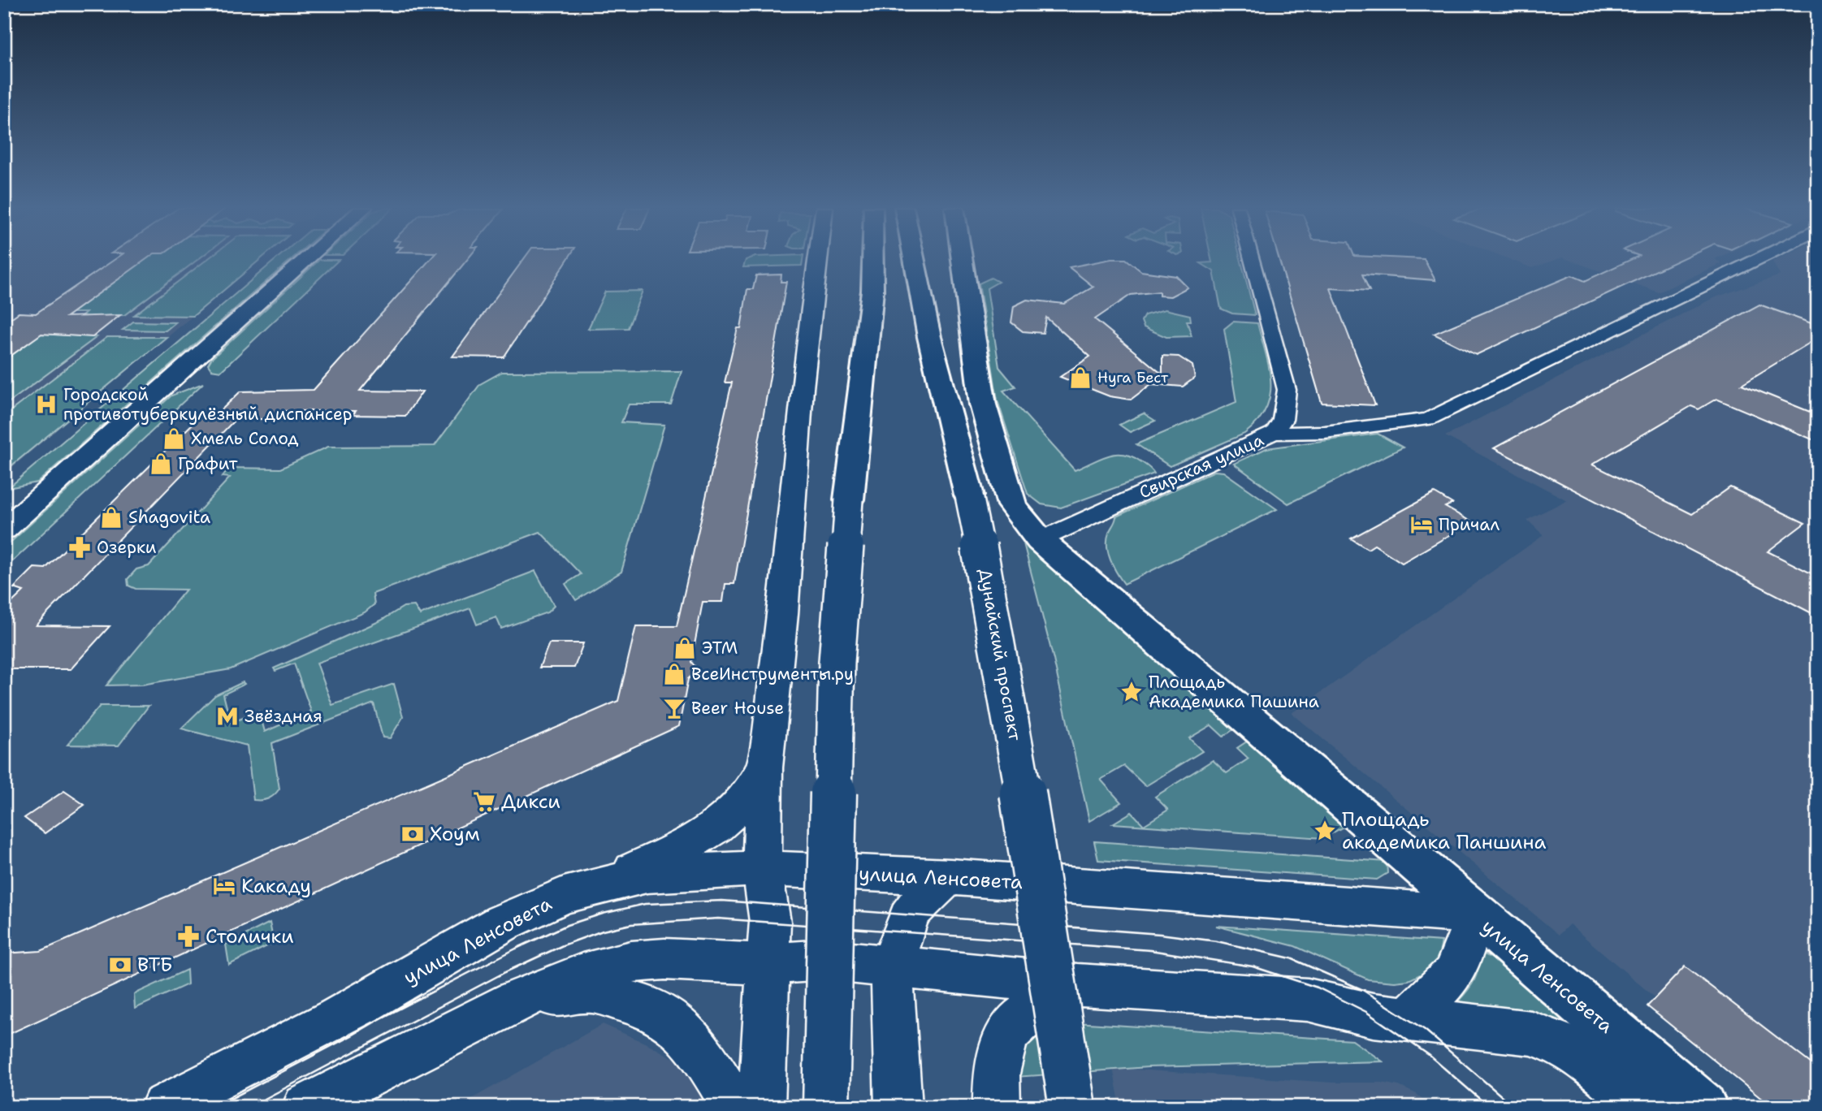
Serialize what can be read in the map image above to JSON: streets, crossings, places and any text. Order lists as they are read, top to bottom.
{
  "streets": {
    "main road": ["Дунайский проспект", "улица Ленсовета"],
    "street": ["Свирская улица"]
  },
  "places": {
    "shop": [
      "Нуга Бест",
      "Хмель Солод",
      "Графит",
      "Shagovita",
      "ЭТМ",
      "ВсеИнструменты.ру"
    ],
    "hospital": ["Городской противотуберкулёзный диспансер"],
    "hotel": ["Причал", "Какаду"],
    "pharmacy": ["Озерки", "Столички"],
    "place": ["Площадь Академика Пашина", "Площадь академика Паншина"],
    "bar": ["Beer House"],
    "metro station": ["Звёздная"],
    "supermarket": ["Дикси"],
    "bank": ["Хоум", "ВТБ"]
  }
}
